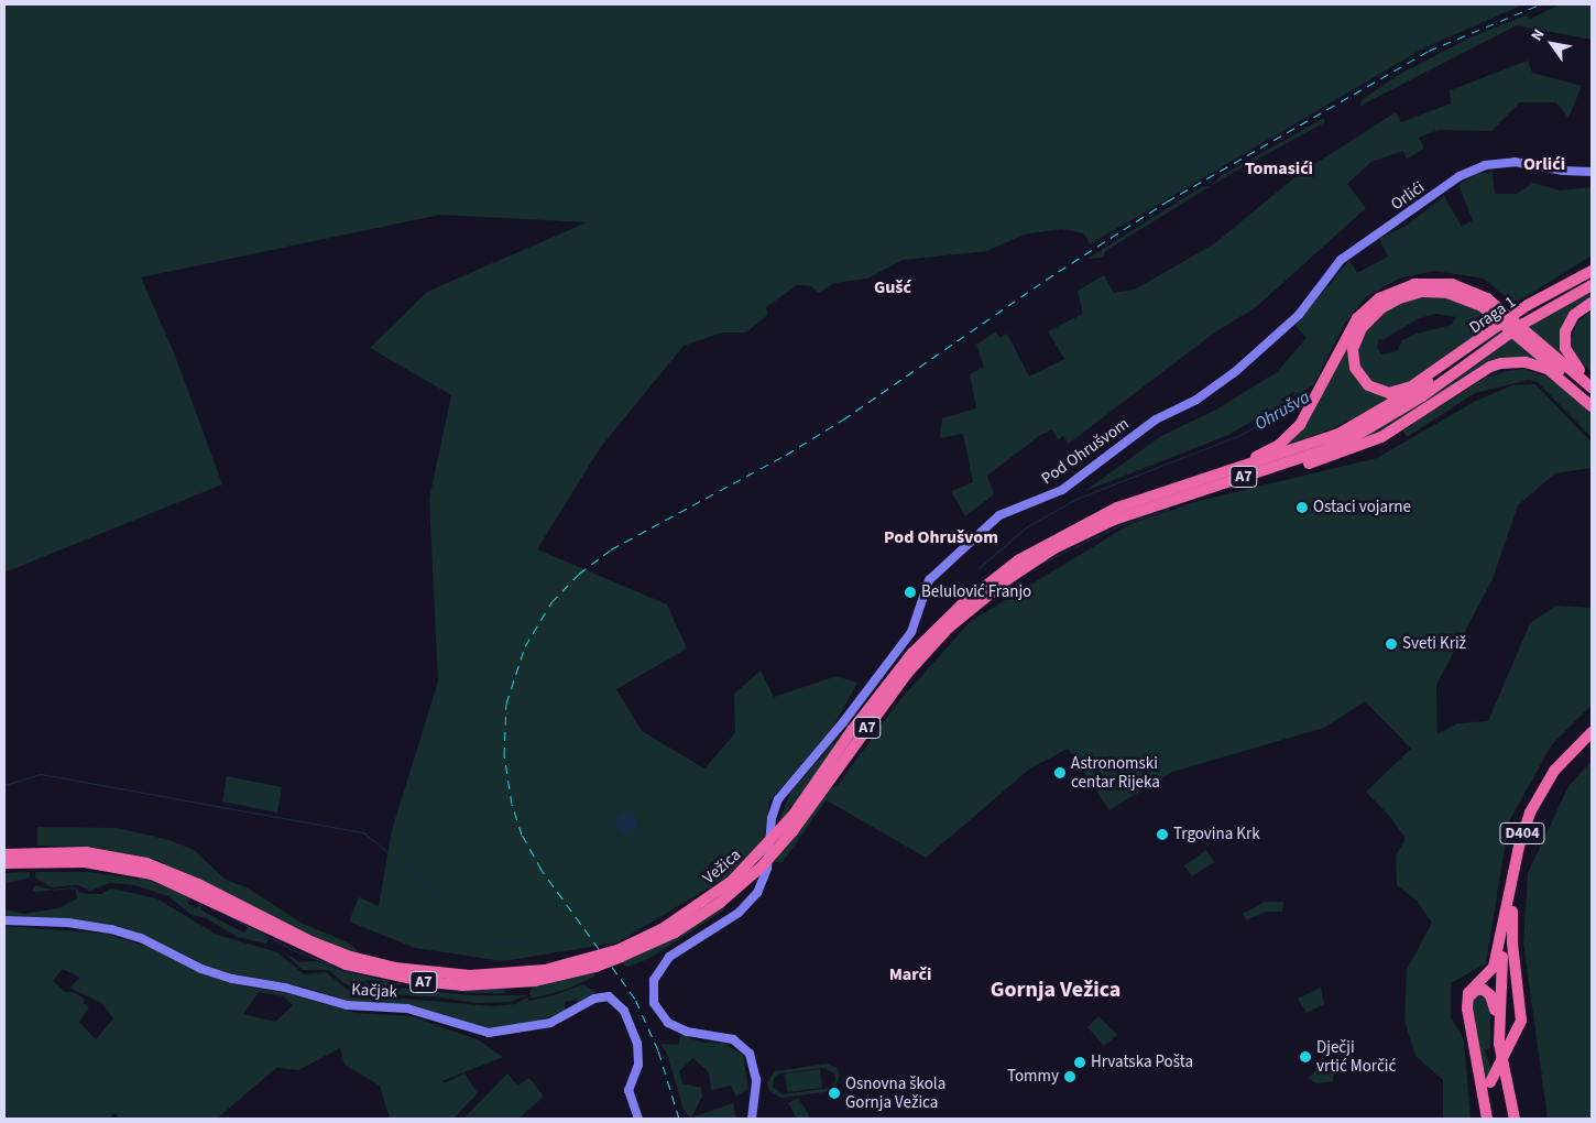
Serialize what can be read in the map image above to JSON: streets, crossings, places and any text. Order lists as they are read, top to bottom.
{
  "streets": {
    "highway": [
      "Draga 1",
      "A7",
      "D404",
      "Vežica"
    ],
    "street": ["Orlići", "Pod Ohrušvom", "Kačjak"]
  },
  "crossings": [
    ["Orlići", "Pod Ohrušvom"],
    ["Draga 1", "A7"],
    ["A7", "Vežica"]
  ],
  "districts": [
    "Orlići",
    "Tomasići",
    "Gušć",
    "Pod Ohrušvom",
    "Marči",
    "Gornja Vežica"
  ],
  "water": ["Ohrušva"],
  "places": [
    "Ostaci vojarne",
    "Belulović Franjo",
    "Sveti Križ",
    "Astronomski centar Rijeka",
    "Trgovina Krk",
    "Dječji vrtić Morčić",
    "Hrvatska Pošta",
    "Tommy",
    "Osnovna škola Gornja Vežica"
  ],
  "north": "top left"
}
